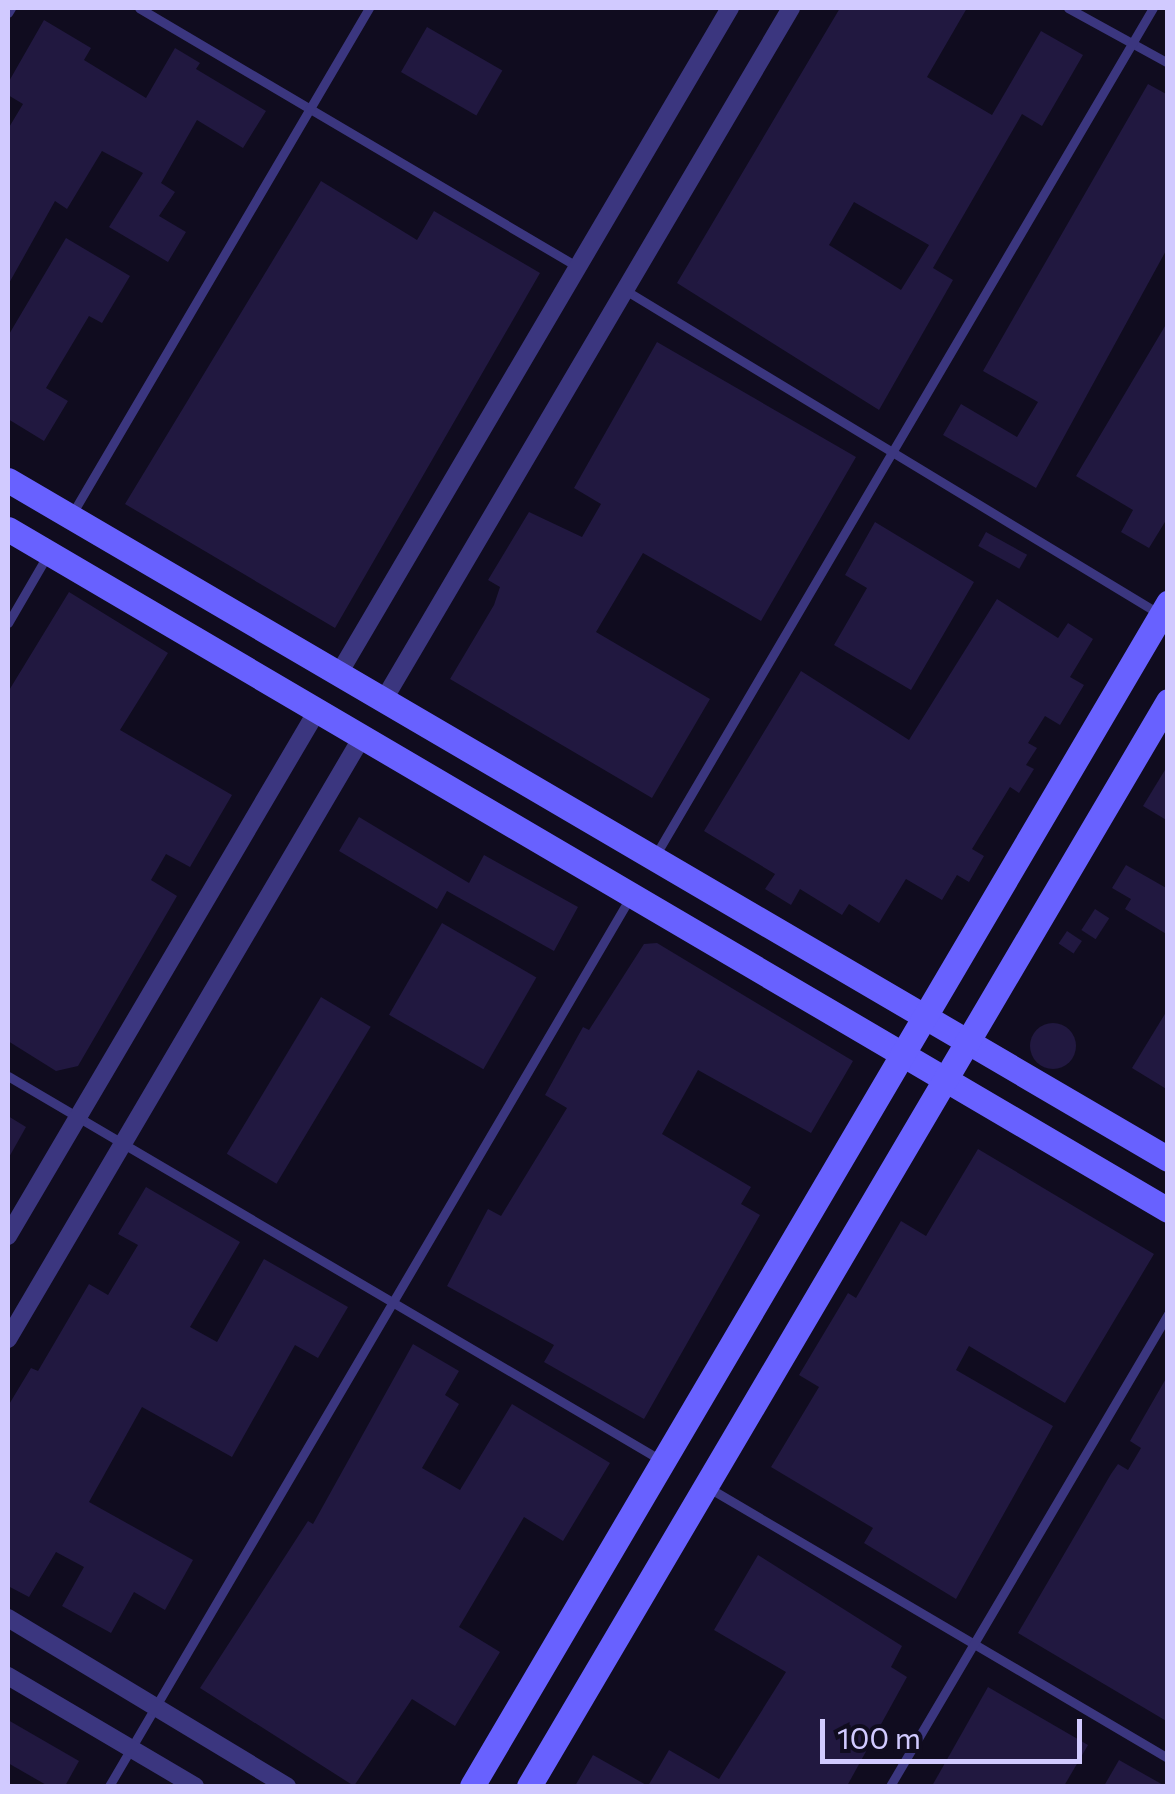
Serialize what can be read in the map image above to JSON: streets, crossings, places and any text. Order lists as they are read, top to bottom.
{
  "scale_bar": "100 m"
}
